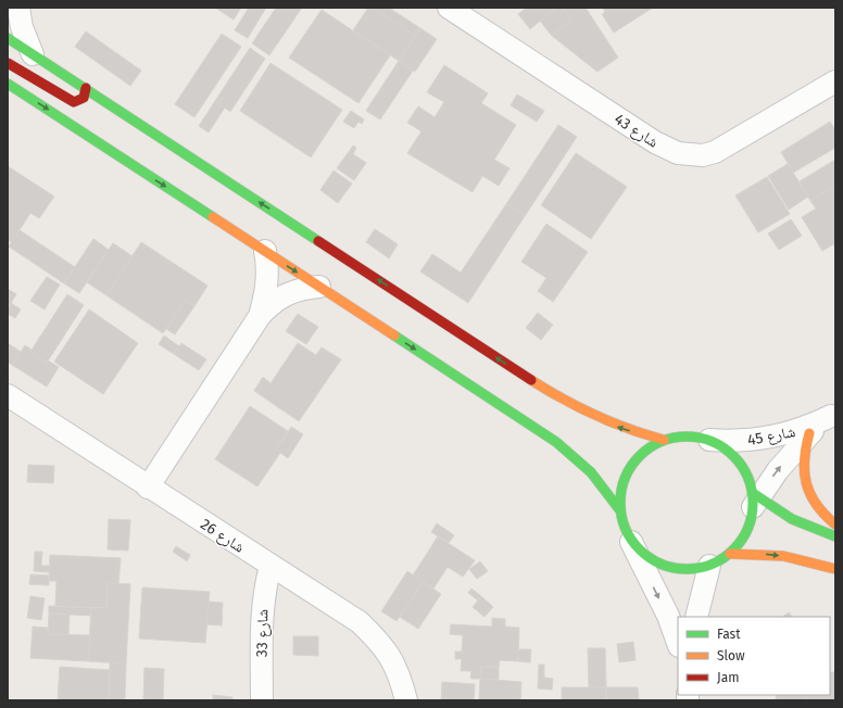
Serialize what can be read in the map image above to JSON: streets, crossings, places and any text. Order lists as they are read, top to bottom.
{
  "streets": {
    "street": [
      "شارع 43",
      "شارع 45",
      "شارع 26",
      "شارع 33"
    ]
  },
  "crossings": [
    ["شارع 26", "شارع 33"]
  ],
  "one_way": ["شارع 45"],
  "legend": ["Fast", "Slow", "Jam"]
}
